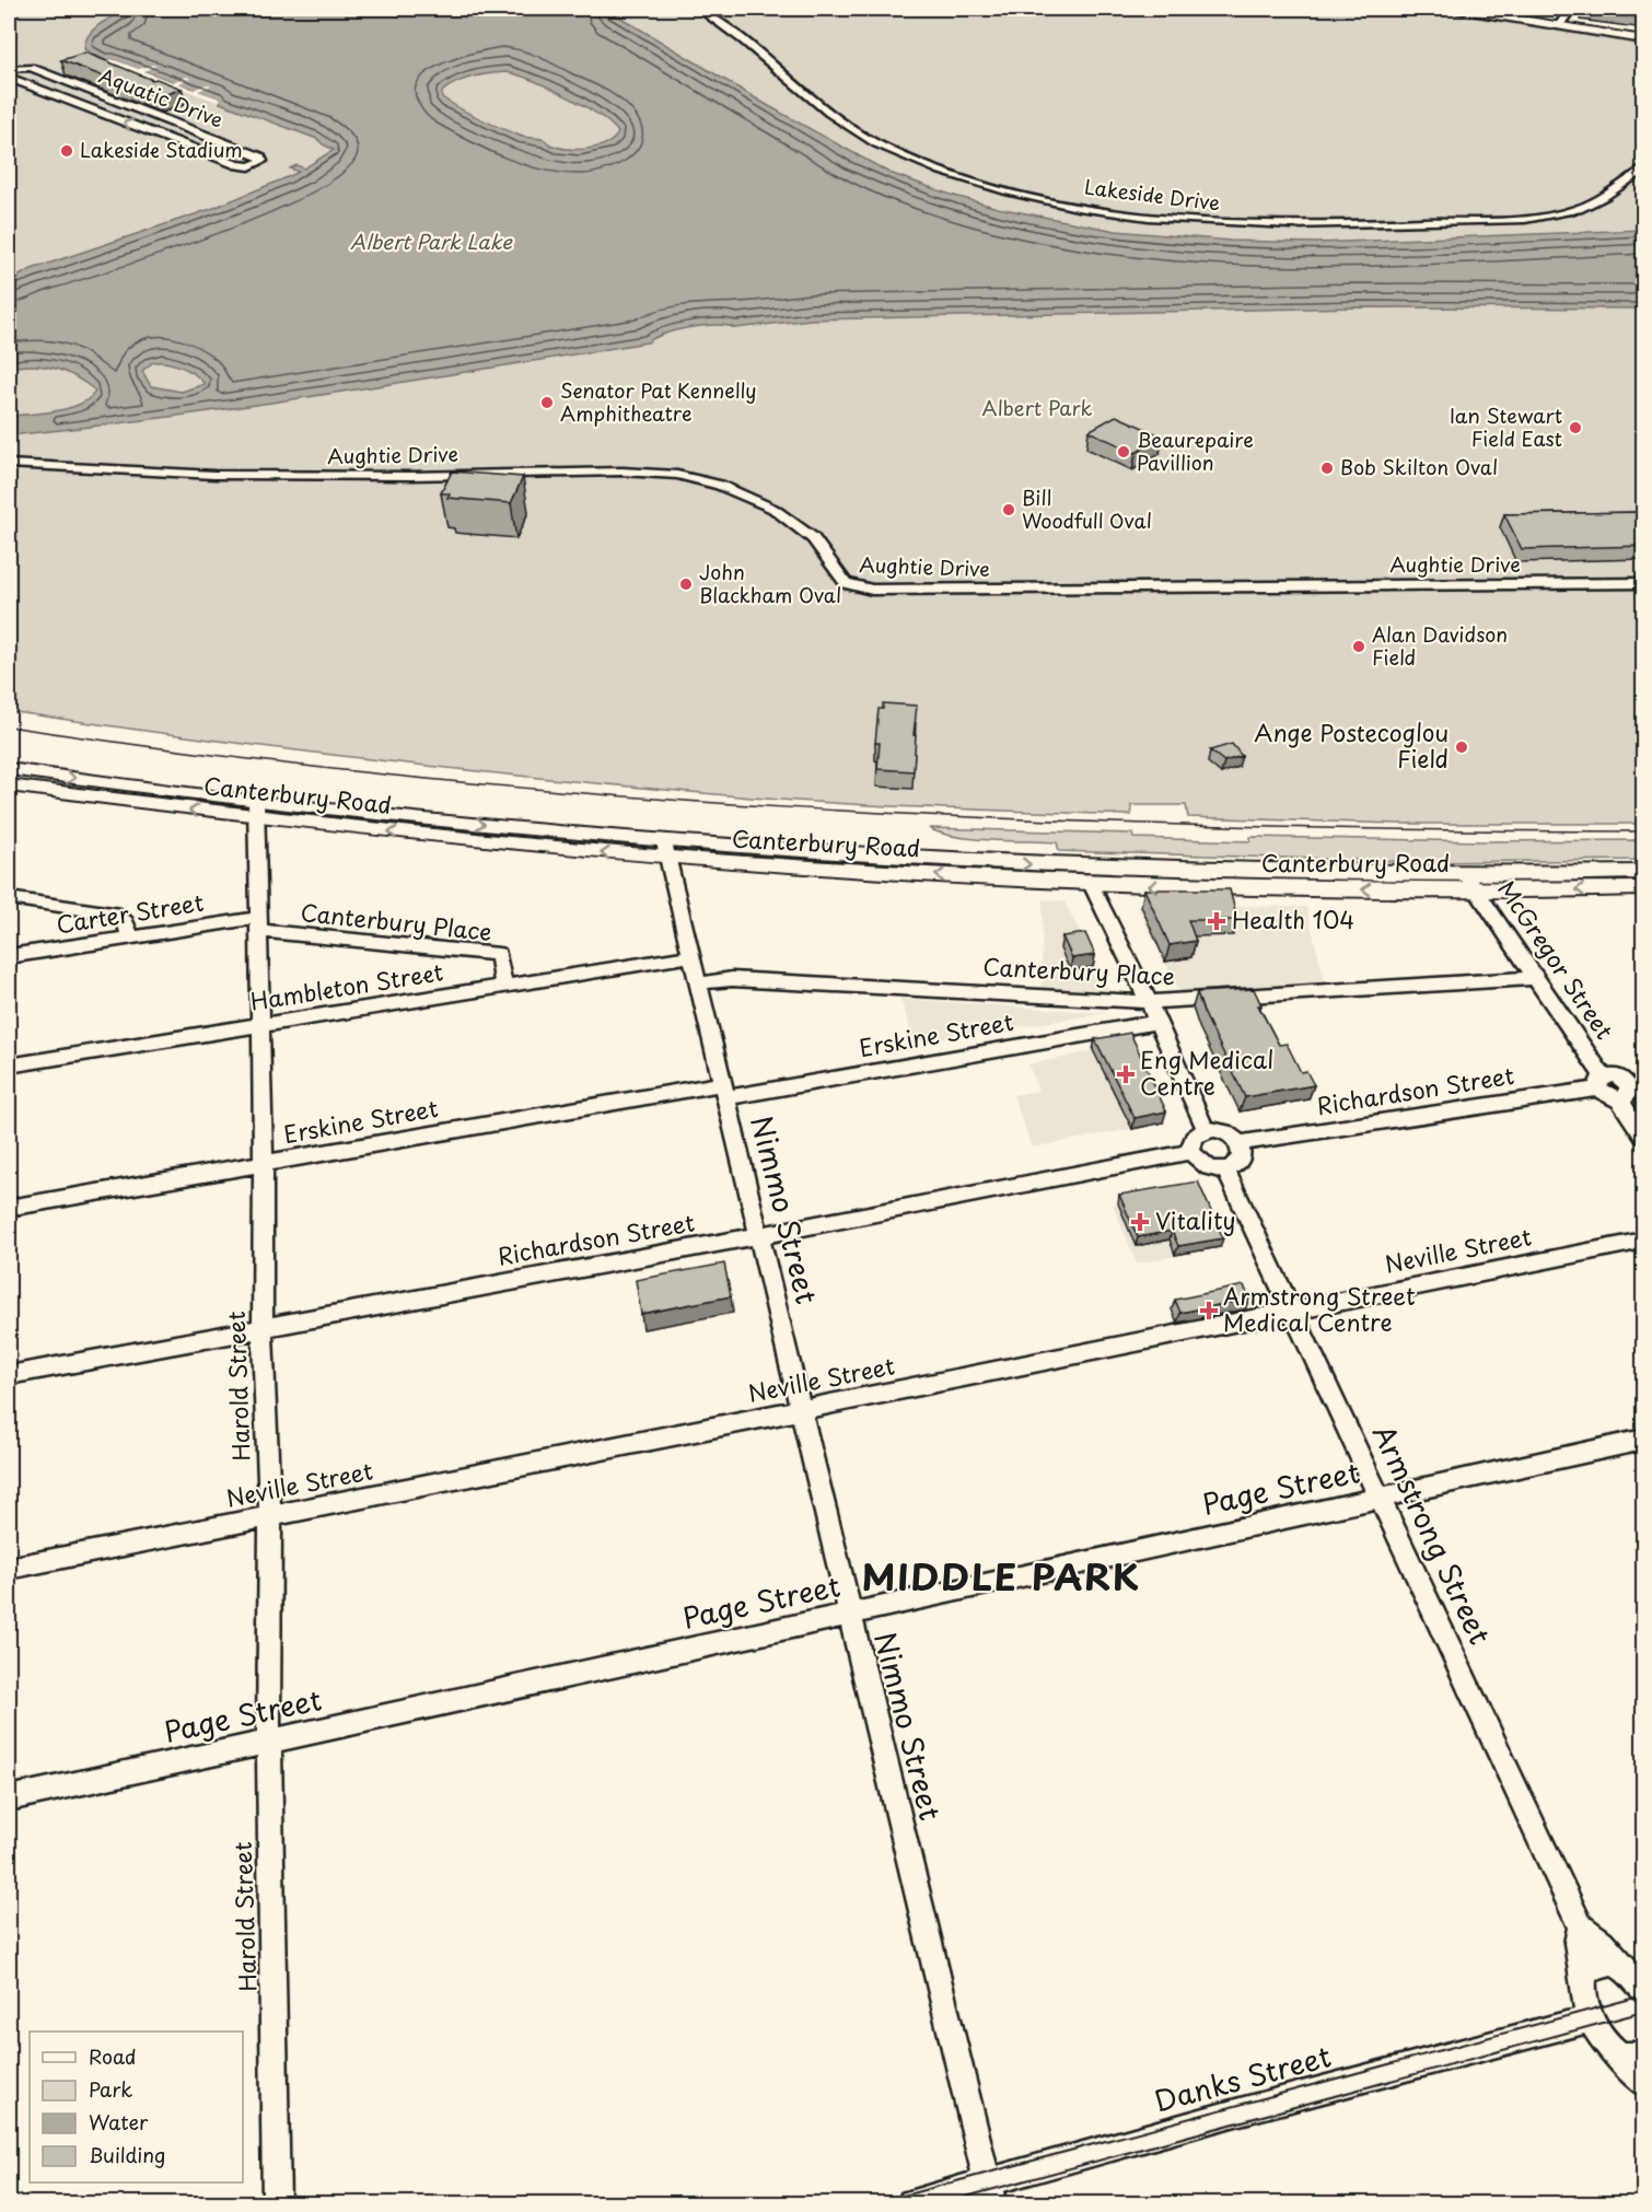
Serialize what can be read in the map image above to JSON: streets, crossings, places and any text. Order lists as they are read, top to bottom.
{
  "streets": {
    "main road": ["Canterbury Road"],
    "street": [
      "Aquatic Drive",
      "Lakeside Drive",
      "Aughtie Drive",
      "Carter Street",
      "Canterbury Place",
      "McGregor Street",
      "Hambleton Street",
      "Erskine Street",
      "Richardson Street",
      "Nimmo Street",
      "Neville Street",
      "Harold Street",
      "Page Street",
      "Armstrong Street",
      "Danks Street"
    ]
  },
  "crossings": [
    ["Canterbury Road", "McGregor Street"],
    ["Canterbury Road", "Nimmo Street"],
    ["Canterbury Road", "Harold Street"],
    ["Carter Street", "Canterbury Place"],
    ["Carter Street", "Harold Street"],
    ["Canterbury Place", "McGregor Street"],
    ["Canterbury Place", "Hambleton Street"],
    ["Canterbury Place", "Nimmo Street"],
    ["Canterbury Place", "Harold Street"],
    ["McGregor Street", "Richardson Street"],
    ["Hambleton Street", "Nimmo Street"],
    ["Hambleton Street", "Harold Street"],
    ["Erskine Street", "Nimmo Street"],
    ["Erskine Street", "Harold Street"],
    ["Richardson Street", "Nimmo Street"],
    ["Richardson Street", "Harold Street"],
    ["Richardson Street", "Armstrong Street"],
    ["Nimmo Street", "Neville Street"],
    ["Nimmo Street", "Page Street"],
    ["Nimmo Street", "Danks Street"],
    ["Neville Street", "Harold Street"],
    ["Neville Street", "Armstrong Street"],
    ["Harold Street", "Page Street"],
    ["Page Street", "Armstrong Street"],
    ["Armstrong Street", "Danks Street"]
  ],
  "districts": ["MIDDLE PARK"],
  "water": ["Albert Park Lake"],
  "parks": ["Albert Park"],
  "places": {
    "other": [
      "Lakeside Stadium",
      "Senator Pat Kennelly Amphitheatre",
      "Ian Stewart Field East",
      "Beaurepaire Pavillion",
      "Bob Skilton Oval",
      "Bill Woodfull Oval",
      "John Blackham Oval",
      "Alan Davidson Field",
      "Ange Postecoglou Field"
    ],
    "health": [
      "Health 104",
      "Eng Medical Centre",
      "Vitality",
      "Armstrong Street Medical Centre"
    ]
  },
  "legend": [
    "Road",
    "Park",
    "Water",
    "Building"
  ]
}
